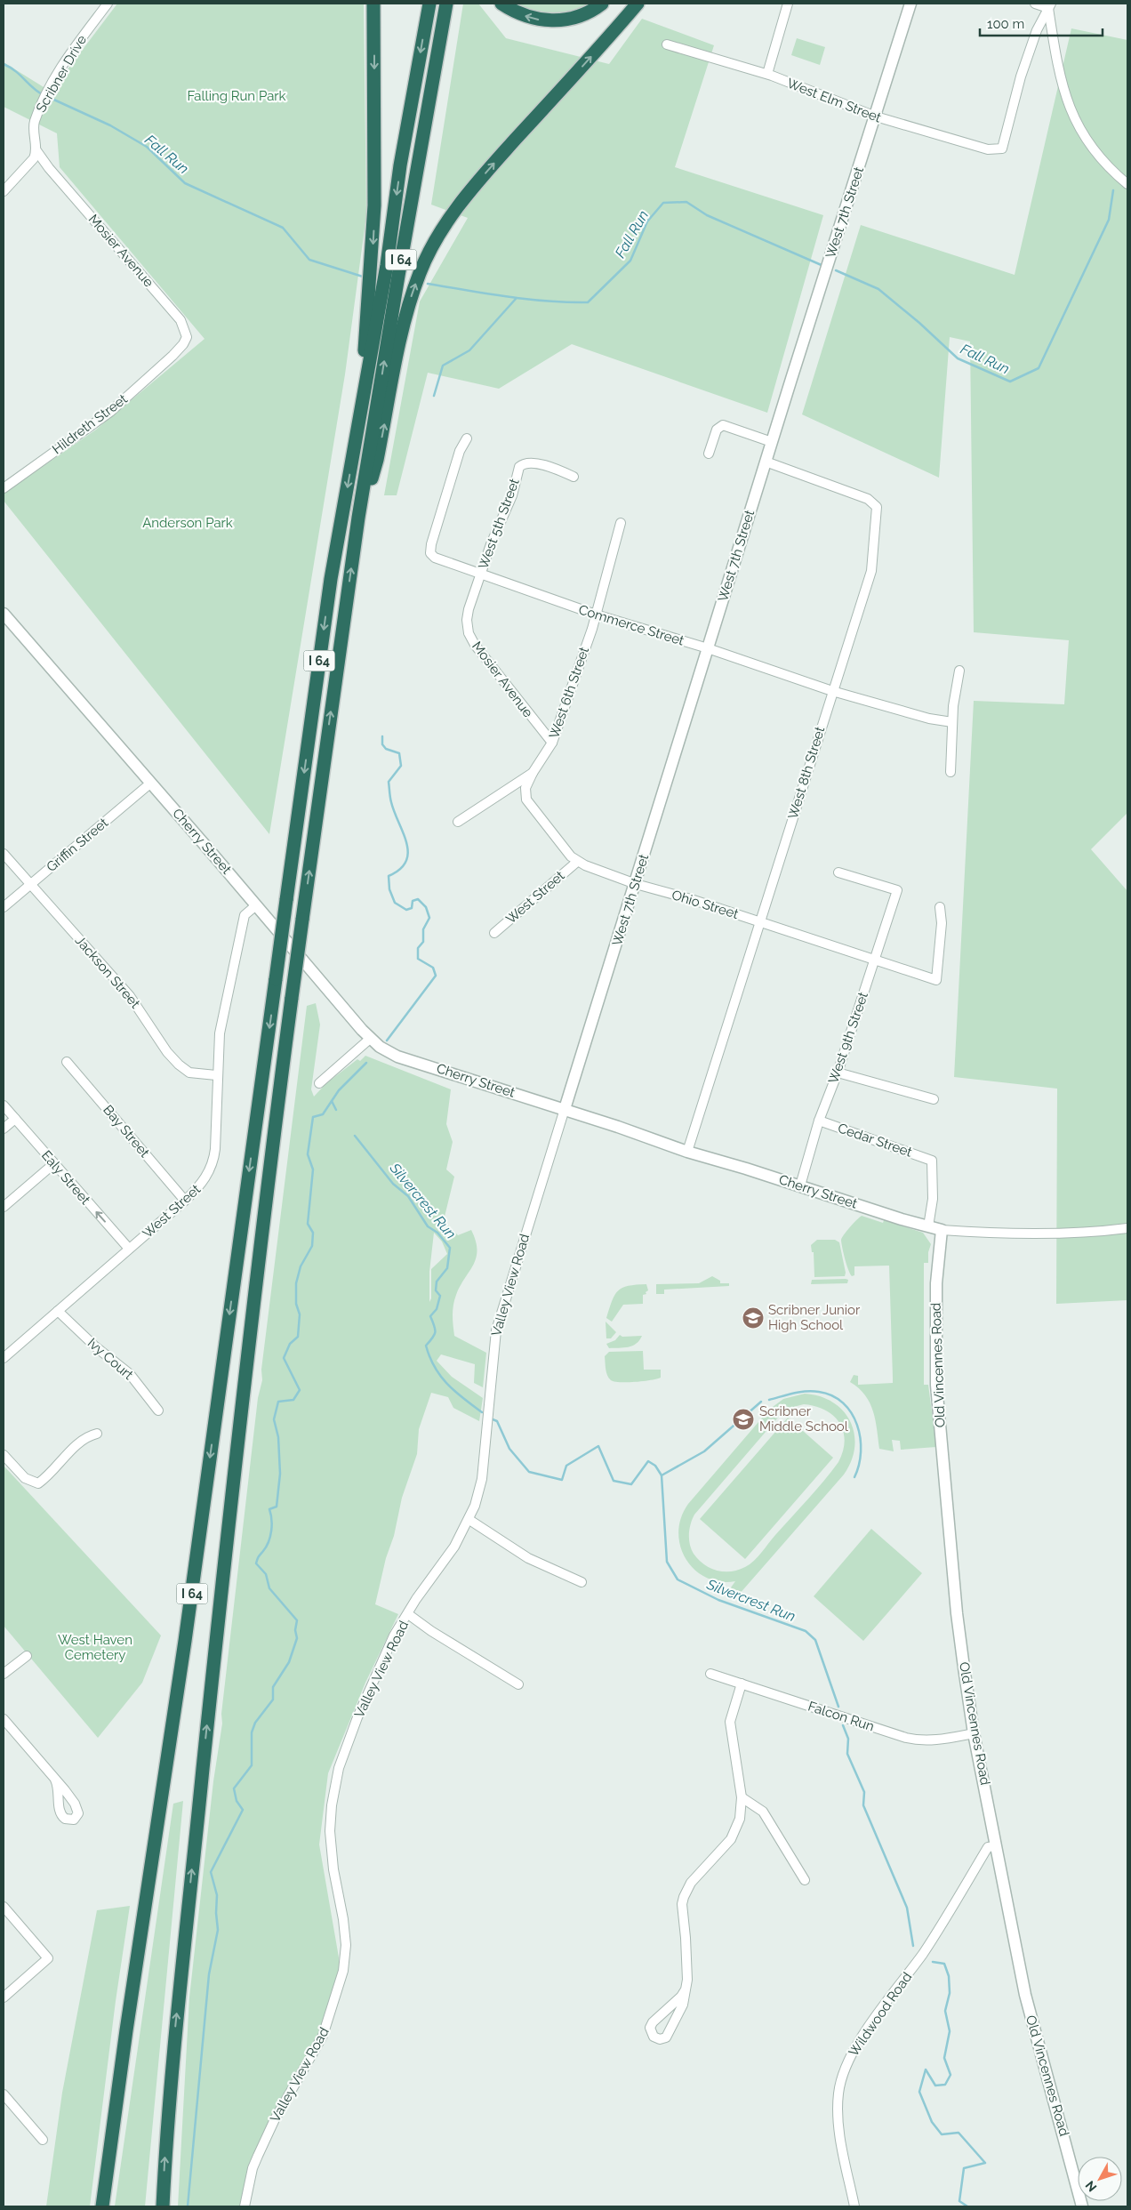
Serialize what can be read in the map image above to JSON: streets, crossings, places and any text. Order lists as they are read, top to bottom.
{
  "streets": {
    "highway": ["I 64"],
    "street": [
      "Scribner Drive",
      "West Elm Street",
      "West 7th Street",
      "Mosier Avenue",
      "Hildreth Street",
      "West 5th Street",
      "Commerce Street",
      "West 6th Street",
      "West 8th Street",
      "Cherry Street",
      "Griffin Street",
      "West Street",
      "Ohio Street",
      "Jackson Street",
      "West 9th Street",
      "Bay Street",
      "Cedar Street",
      "Ealy Street",
      "Valley View Road",
      "Ivy Court",
      "Old Vincennes Road",
      "Falcon Run",
      "Wildwood Road"
    ]
  },
  "crossings": [
    ["Scribner Drive", "Mosier Avenue"],
    ["West Elm Street", "West 7th Street"],
    ["West 7th Street", "Commerce Street"],
    ["West 7th Street", "West 8th Street"],
    ["West 7th Street", "Cherry Street"],
    ["West 7th Street", "Ohio Street"],
    ["West 7th Street", "Valley View Road"],
    ["Mosier Avenue", "Hildreth Street"],
    ["Mosier Avenue", "West 5th Street"],
    ["Mosier Avenue", "West 6th Street"],
    ["West 5th Street", "Commerce Street"],
    ["Commerce Street", "West 6th Street"],
    ["Commerce Street", "West 8th Street"],
    ["West 6th Street", "Ohio Street"],
    ["West 8th Street", "Cherry Street"],
    ["West 8th Street", "Ohio Street"],
    ["Cherry Street", "Griffin Street"],
    ["Cherry Street", "West Street"],
    ["Cherry Street", "West 9th Street"],
    ["Cherry Street", "Cedar Street"],
    ["Cherry Street", "Valley View Road"],
    ["Cherry Street", "Old Vincennes Road"],
    ["Griffin Street", "Jackson Street"],
    ["West Street", "Ohio Street"],
    ["West Street", "Jackson Street"],
    ["West Street", "Bay Street"],
    ["West Street", "Ealy Street"],
    ["West Street", "Ivy Court"],
    ["Ohio Street", "West 9th Street"],
    ["West 9th Street", "Cedar Street"],
    ["Old Vincennes Road", "Falcon Run"],
    ["Old Vincennes Road", "Wildwood Road"]
  ],
  "one_way": ["Ealy Street"],
  "water": ["Fall Run", "Silvercrest Run"],
  "parks": ["Falling Run Park", "Anderson Park", "West Haven Cemetery"],
  "places": {
    "school or university": ["Scribner Junior High School", "Scribner Middle School"]
  },
  "scale_bar": "100 m",
  "north": "bottom left"
}
